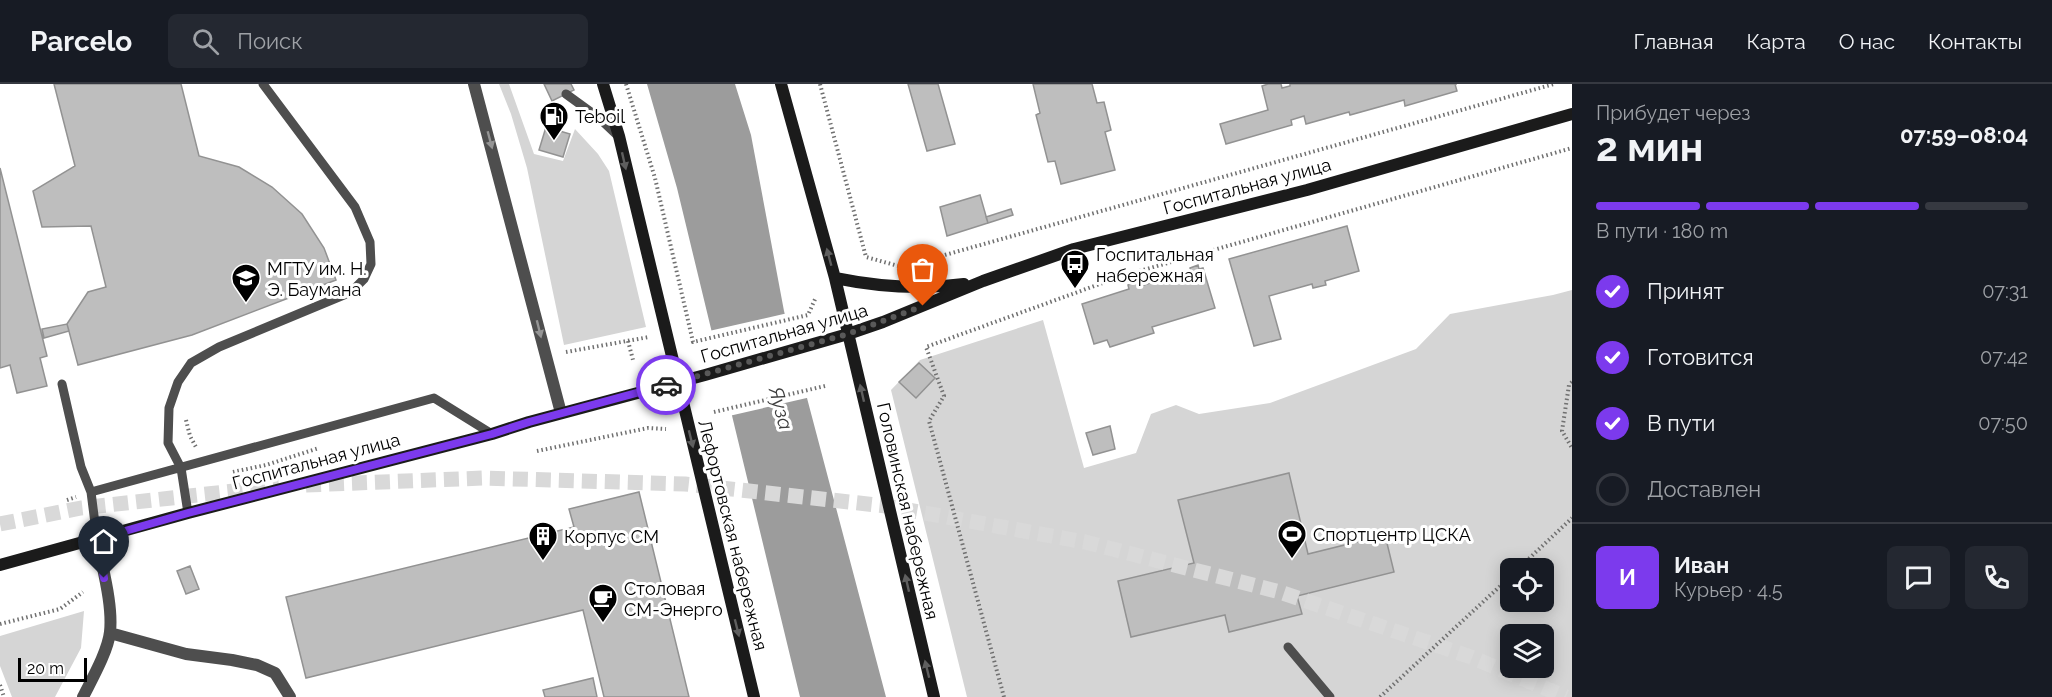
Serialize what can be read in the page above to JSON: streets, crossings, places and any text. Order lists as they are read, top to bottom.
{
  "streets": {
    "main road": ["Госпитальная улица", "Головинская набережная", "Лефортовская набережная"]
  },
  "crossings": [
    ["Госпитальная улица", "Головинская набережная"],
    ["Госпитальная улица", "Лефортовская набережная"]
  ],
  "one_way": ["Головинская набережная", "Лефортовская набережная"],
  "water": ["Яуза"],
  "places": {
    "fuel station": ["Teboil"],
    "bus stop": ["Госпитальная набережная"],
    "school or university": ["МГТУ им. Н. Э. Баумана"],
    "sports": ["Спортцентр ЦСКА"],
    "building": ["Корпус СМ"],
    "cafe": ["Столовая СМ-Энерго"]
  },
  "scale_bar": "20 m",
  "page": {
    "header": "Parcelo",
    "search": "Поиск",
    "nav": [
      "Главная",
      "Карта",
      "О нас",
      "Контакты"
    ],
    "heading": ["2 мин", "Прибудет через", "07:59–08:04"],
    "panel": ["Иван", "Курьер · 4.5"],
    "bar": "В пути · 180 m",
    "list": [
      ["Принят", "07:31"],
      ["Готовится", "07:42"],
      ["В пути", "07:50"],
      "Доставлен"
    ],
    "round": "И",
    "scale": "20 m"
  }
}
